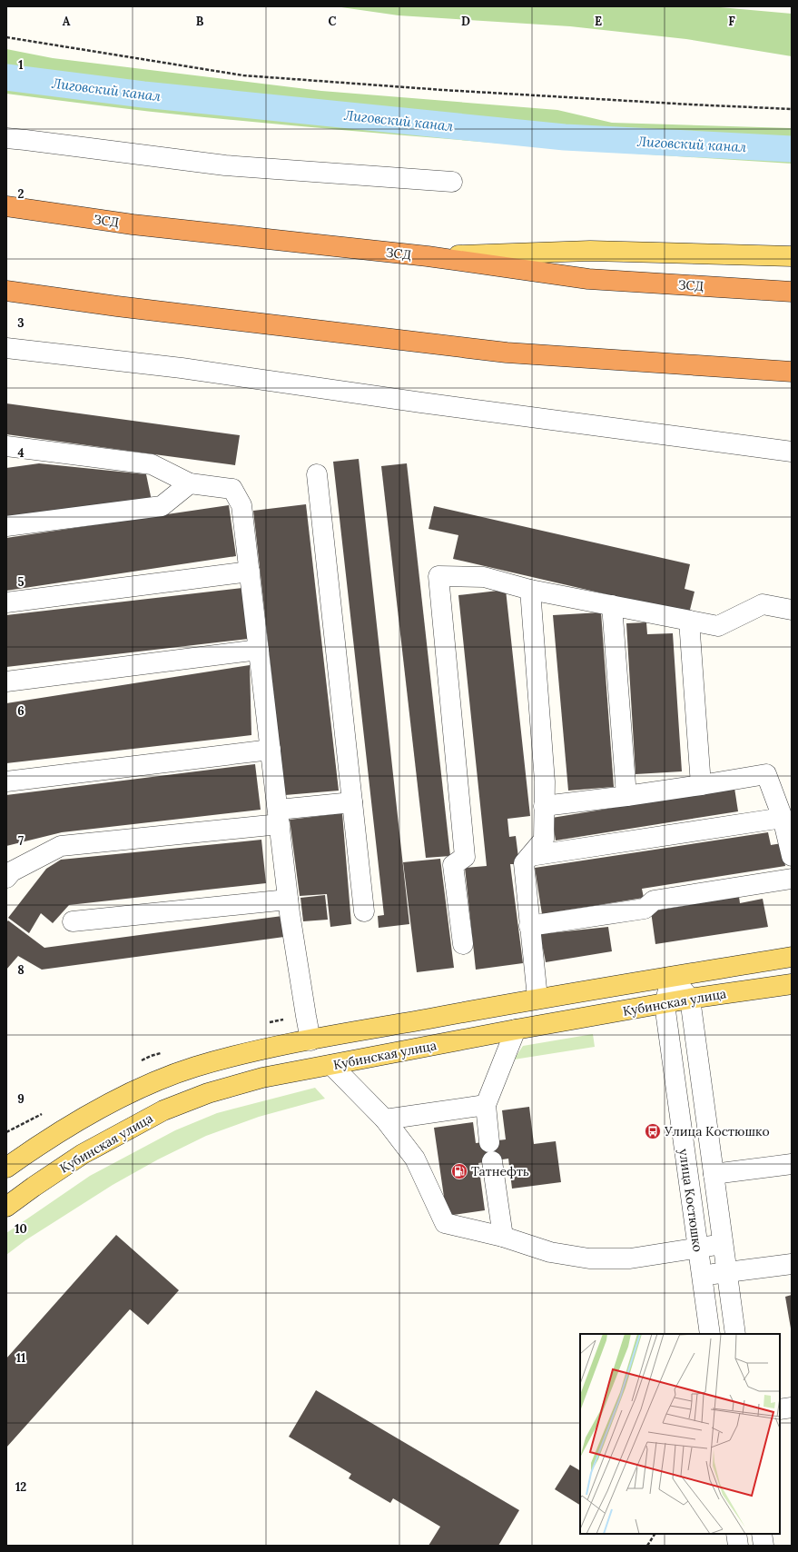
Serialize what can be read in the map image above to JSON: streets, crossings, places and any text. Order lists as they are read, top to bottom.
{
  "streets": {
    "highway": ["ЗСД"],
    "main road": ["Кубинская улица"],
    "street": ["улица Костюшко"]
  },
  "crossings": [
    ["Кубинская улица", "улица Костюшко"]
  ],
  "water": ["Лиговский канал"],
  "places": {
    "bus stop": ["Улица Костюшко"],
    "fuel station": ["Татнефть"]
  },
  "grid": {
    "columns": [
      "A",
      "B",
      "C",
      "D",
      "E",
      "F"
    ],
    "rows": [
      "1",
      "2",
      "3",
      "4",
      "5",
      "6",
      "7",
      "8",
      "9",
      "10",
      "11",
      "12"
    ]
  }
}
